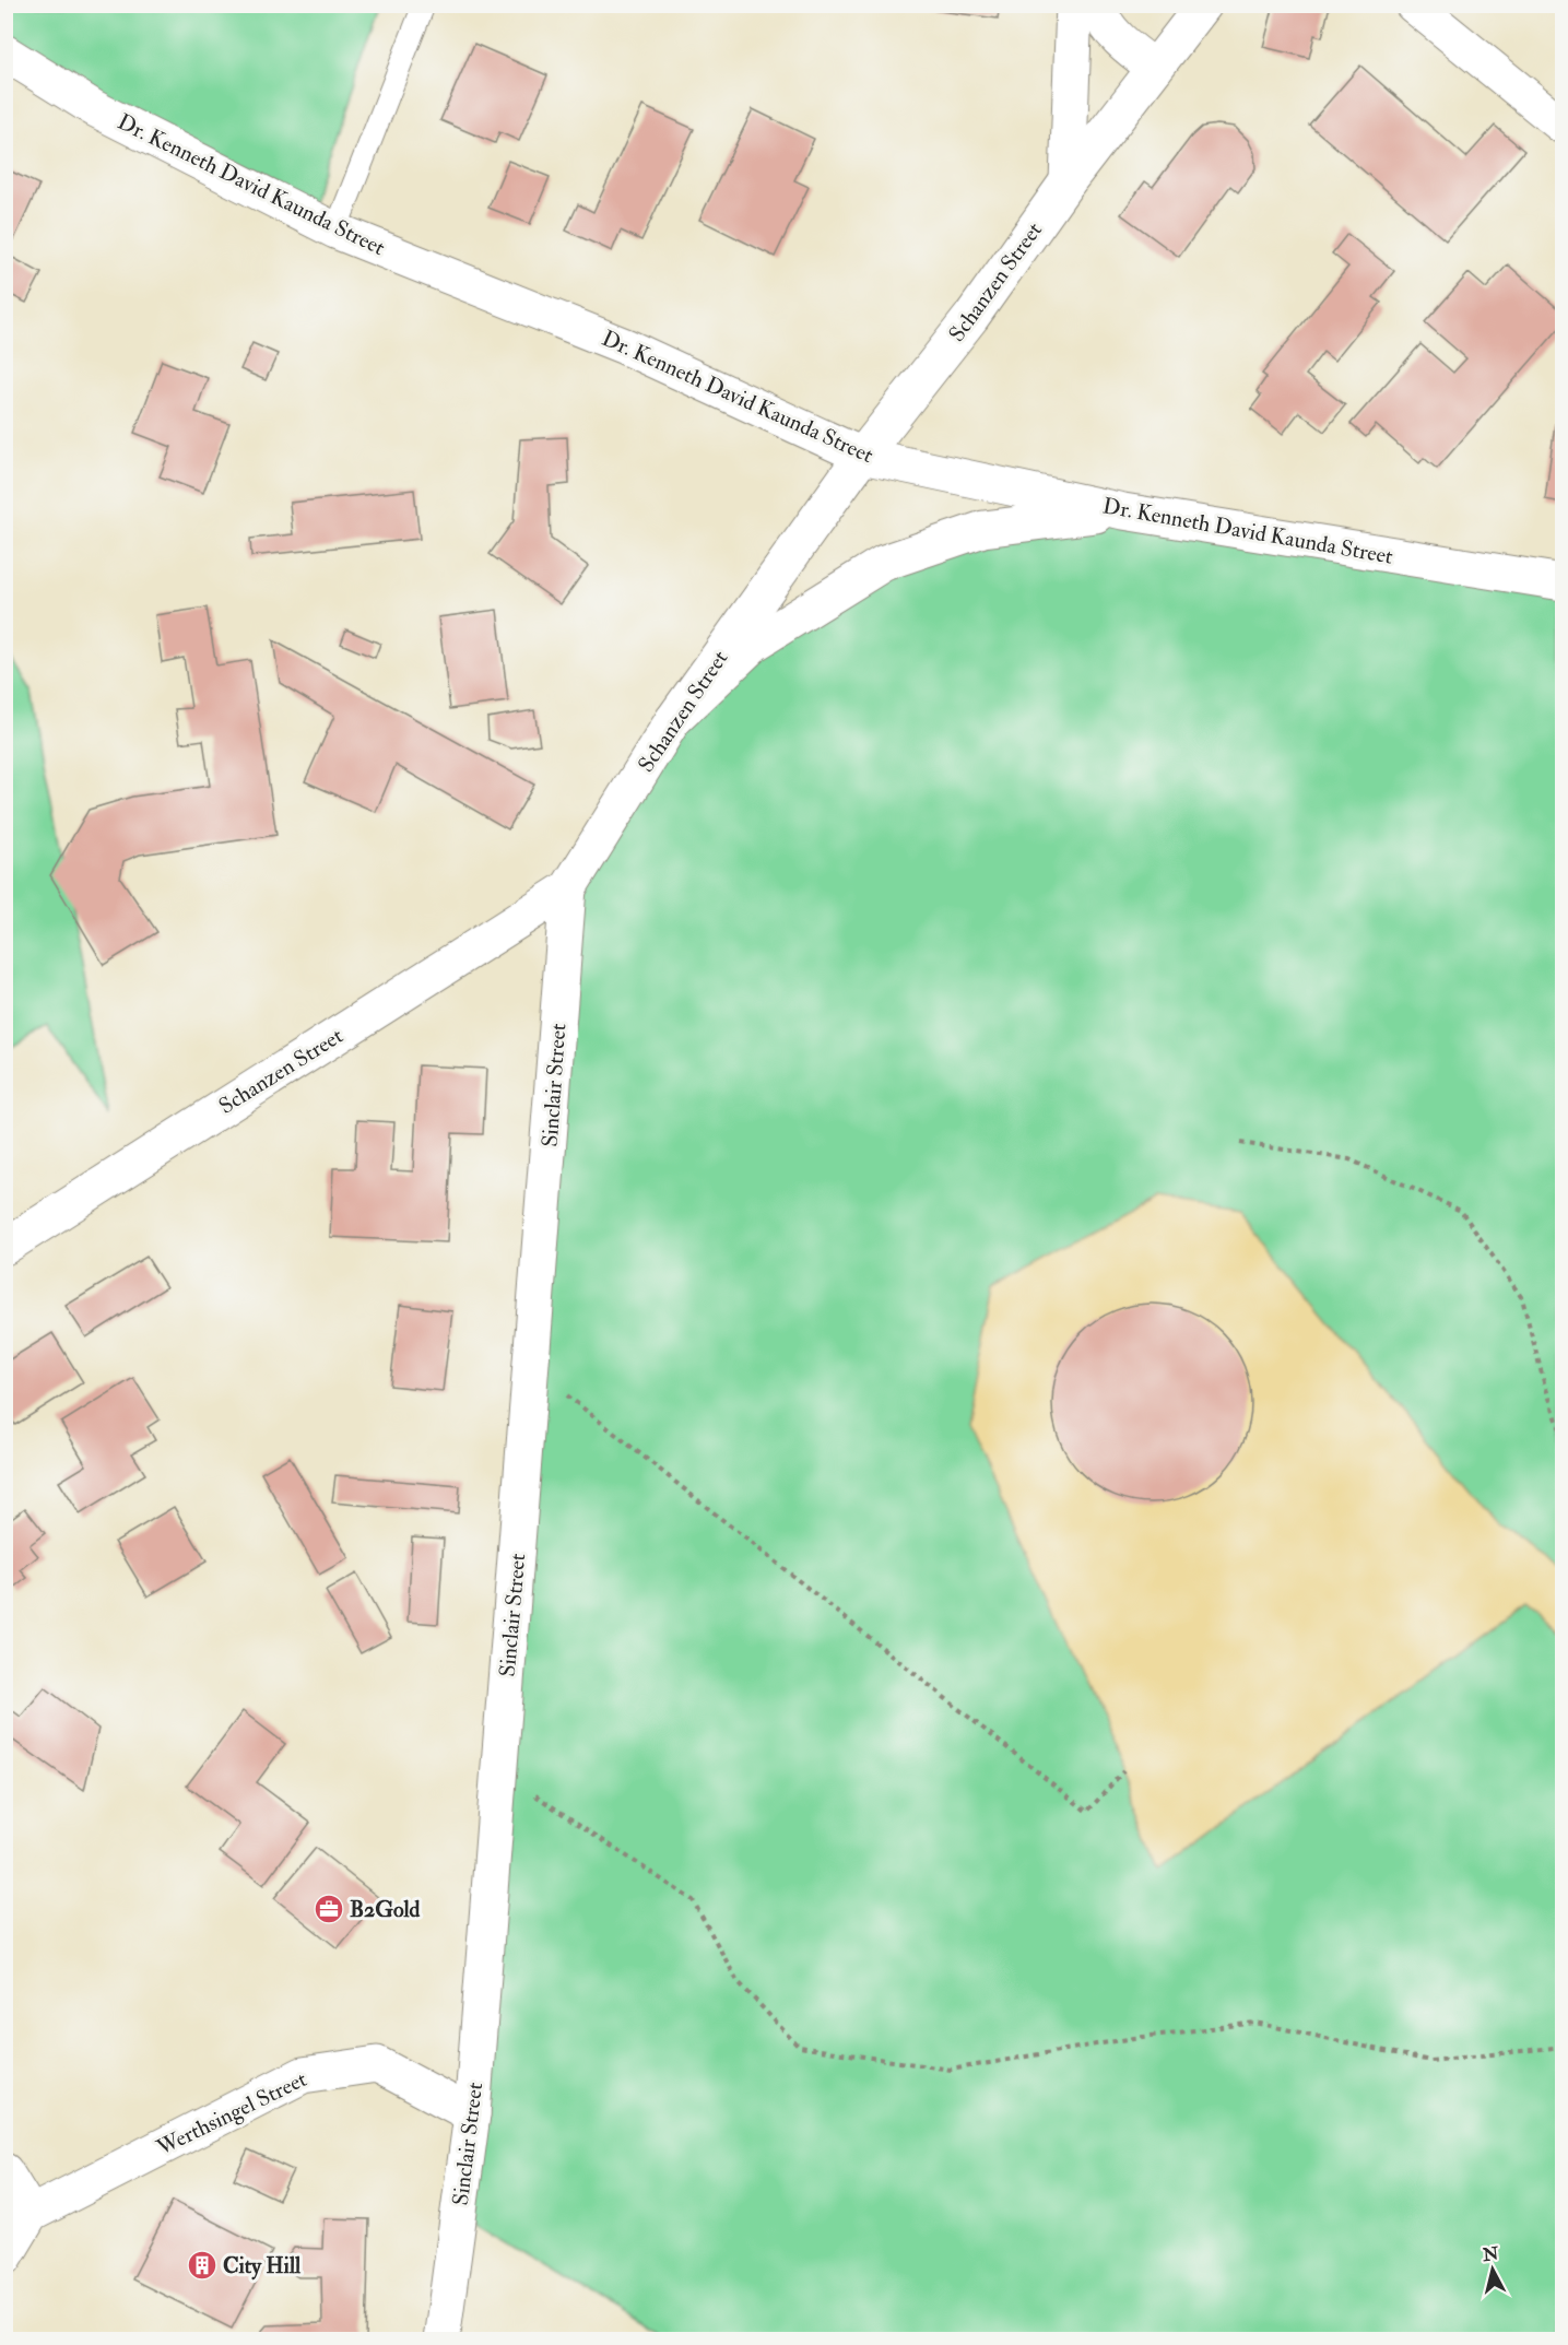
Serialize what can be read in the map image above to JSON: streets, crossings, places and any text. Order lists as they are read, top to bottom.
{
  "streets": {
    "street": [
      "Dr. Kenneth David Kaunda Street",
      "Schanzen Street",
      "Sinclair Street",
      "Werthsingel Street"
    ]
  },
  "crossings": [
    ["Dr. Kenneth David Kaunda Street", "Schanzen Street"],
    ["Schanzen Street", "Sinclair Street"],
    ["Sinclair Street", "Werthsingel Street"]
  ],
  "places": {
    "office": ["B2Gold"],
    "building": ["City Hill"]
  },
  "north": "top"
}
